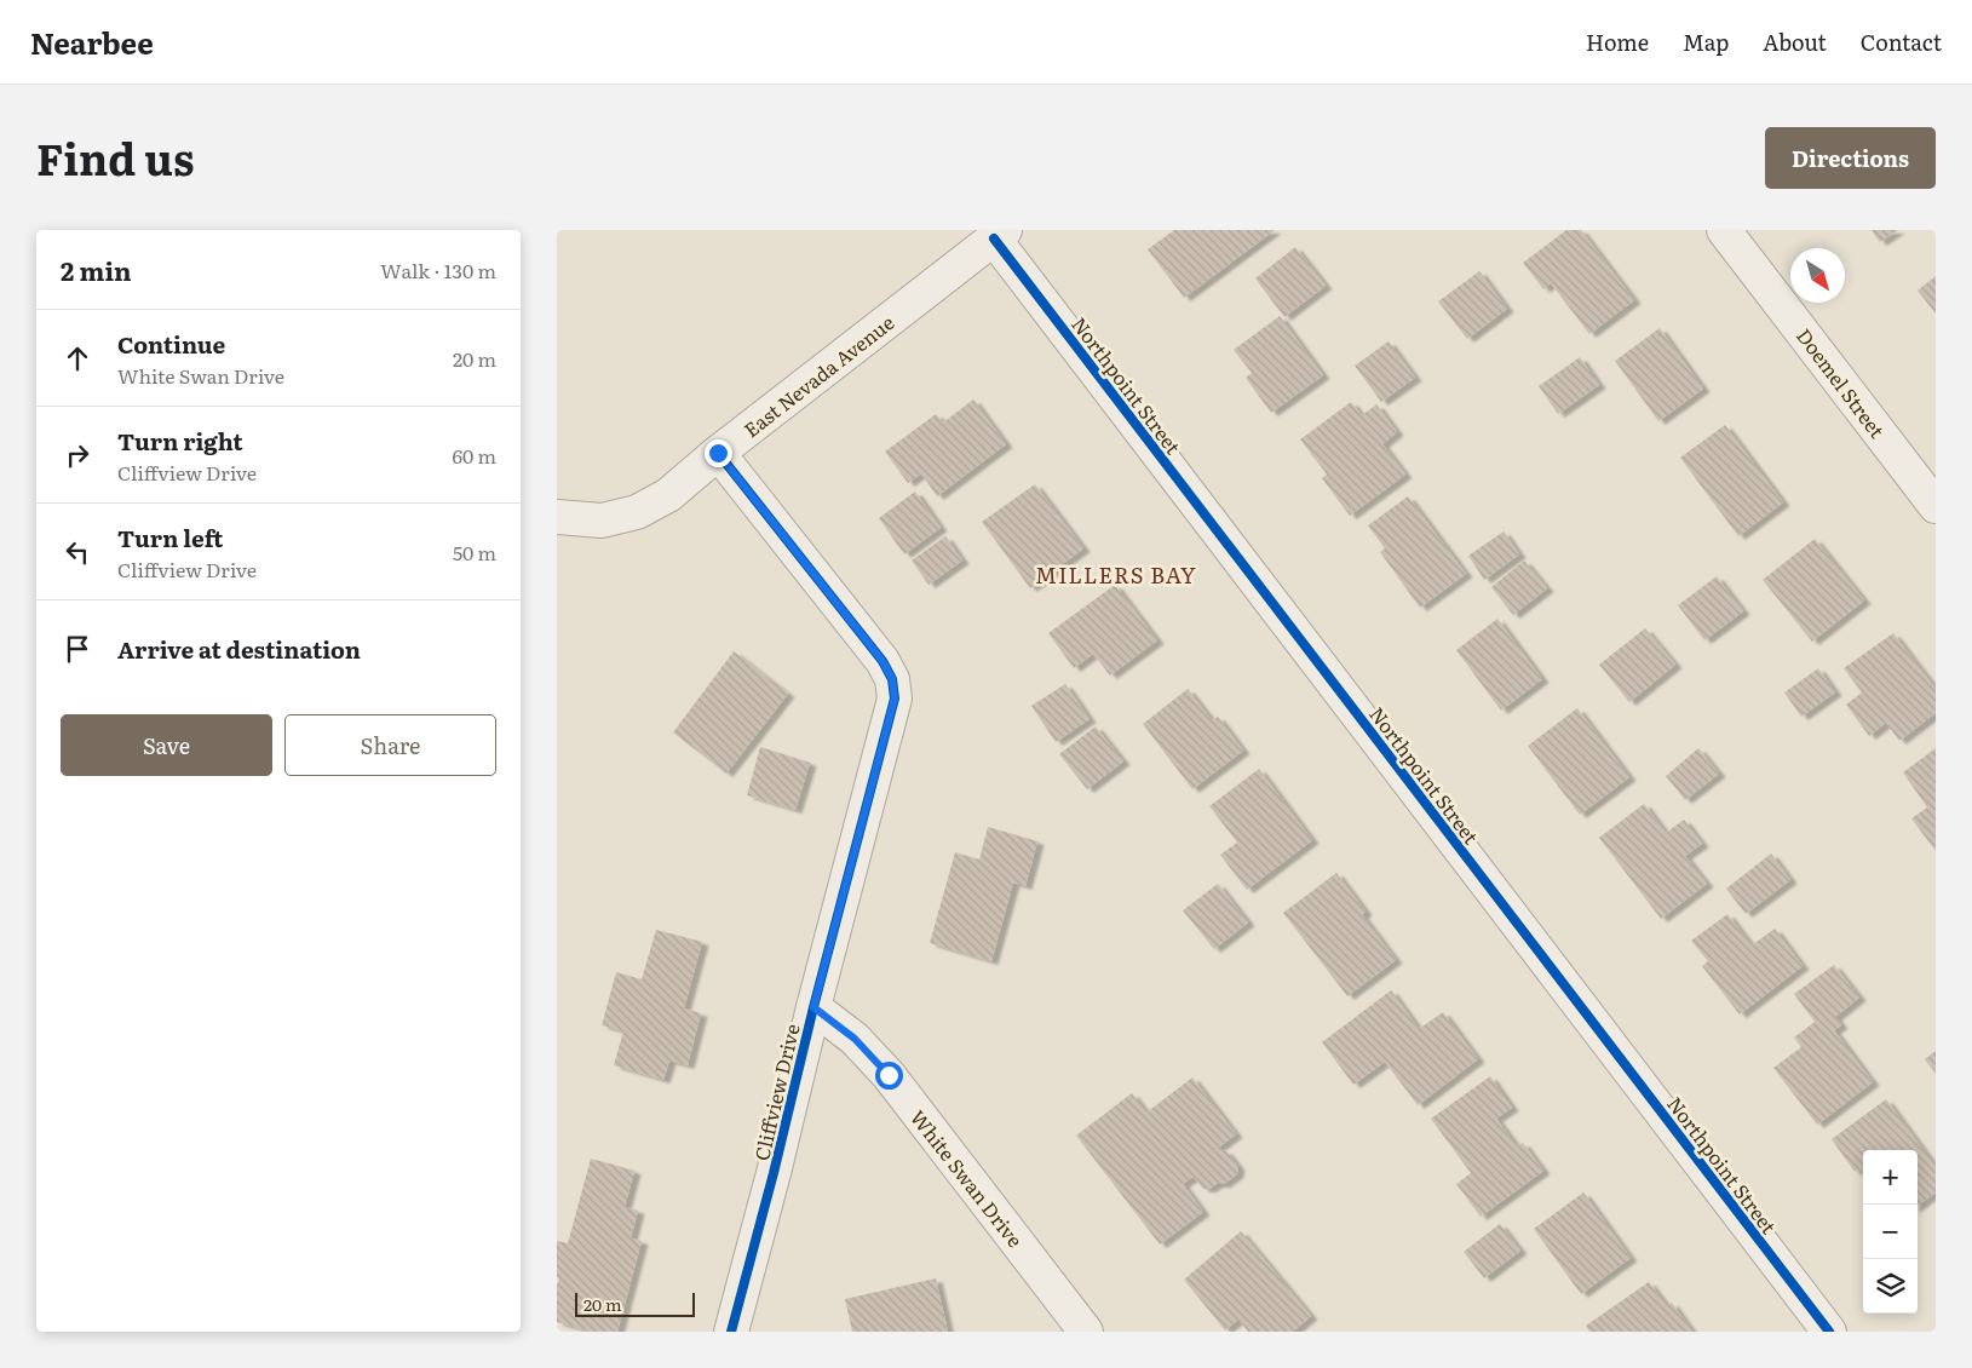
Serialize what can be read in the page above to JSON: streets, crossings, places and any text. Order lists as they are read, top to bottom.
{
  "streets": {
    "street": [
      "East Nevada Avenue",
      "Doemel Street",
      "Northpoint Street",
      "Cliffview Drive",
      "White Swan Drive"
    ]
  },
  "crossings": [
    ["East Nevada Avenue", "Northpoint Street"],
    ["East Nevada Avenue", "Cliffview Drive"],
    ["Cliffview Drive", "White Swan Drive"]
  ],
  "districts": ["MILLERS BAY"],
  "scale_bar": "20 m",
  "north": "bottom right",
  "page": {
    "header": "Nearbee",
    "nav": [
      "Home",
      "Map",
      "About",
      "Contact"
    ],
    "title": "Find us",
    "buttons": [
      "Directions",
      ["Save", "Share"]
    ],
    "heading": ["2 min", "Walk · 130 m"],
    "list": [
      ["Continue", "White Swan Drive", "20 m"],
      ["Turn right", "Cliffview Drive", "60 m"],
      ["Turn left", "Cliffview Drive", "50 m"],
      "Arrive at destination"
    ],
    "map_buttons": ["+", "−"],
    "scale": "20 m"
  }
}
